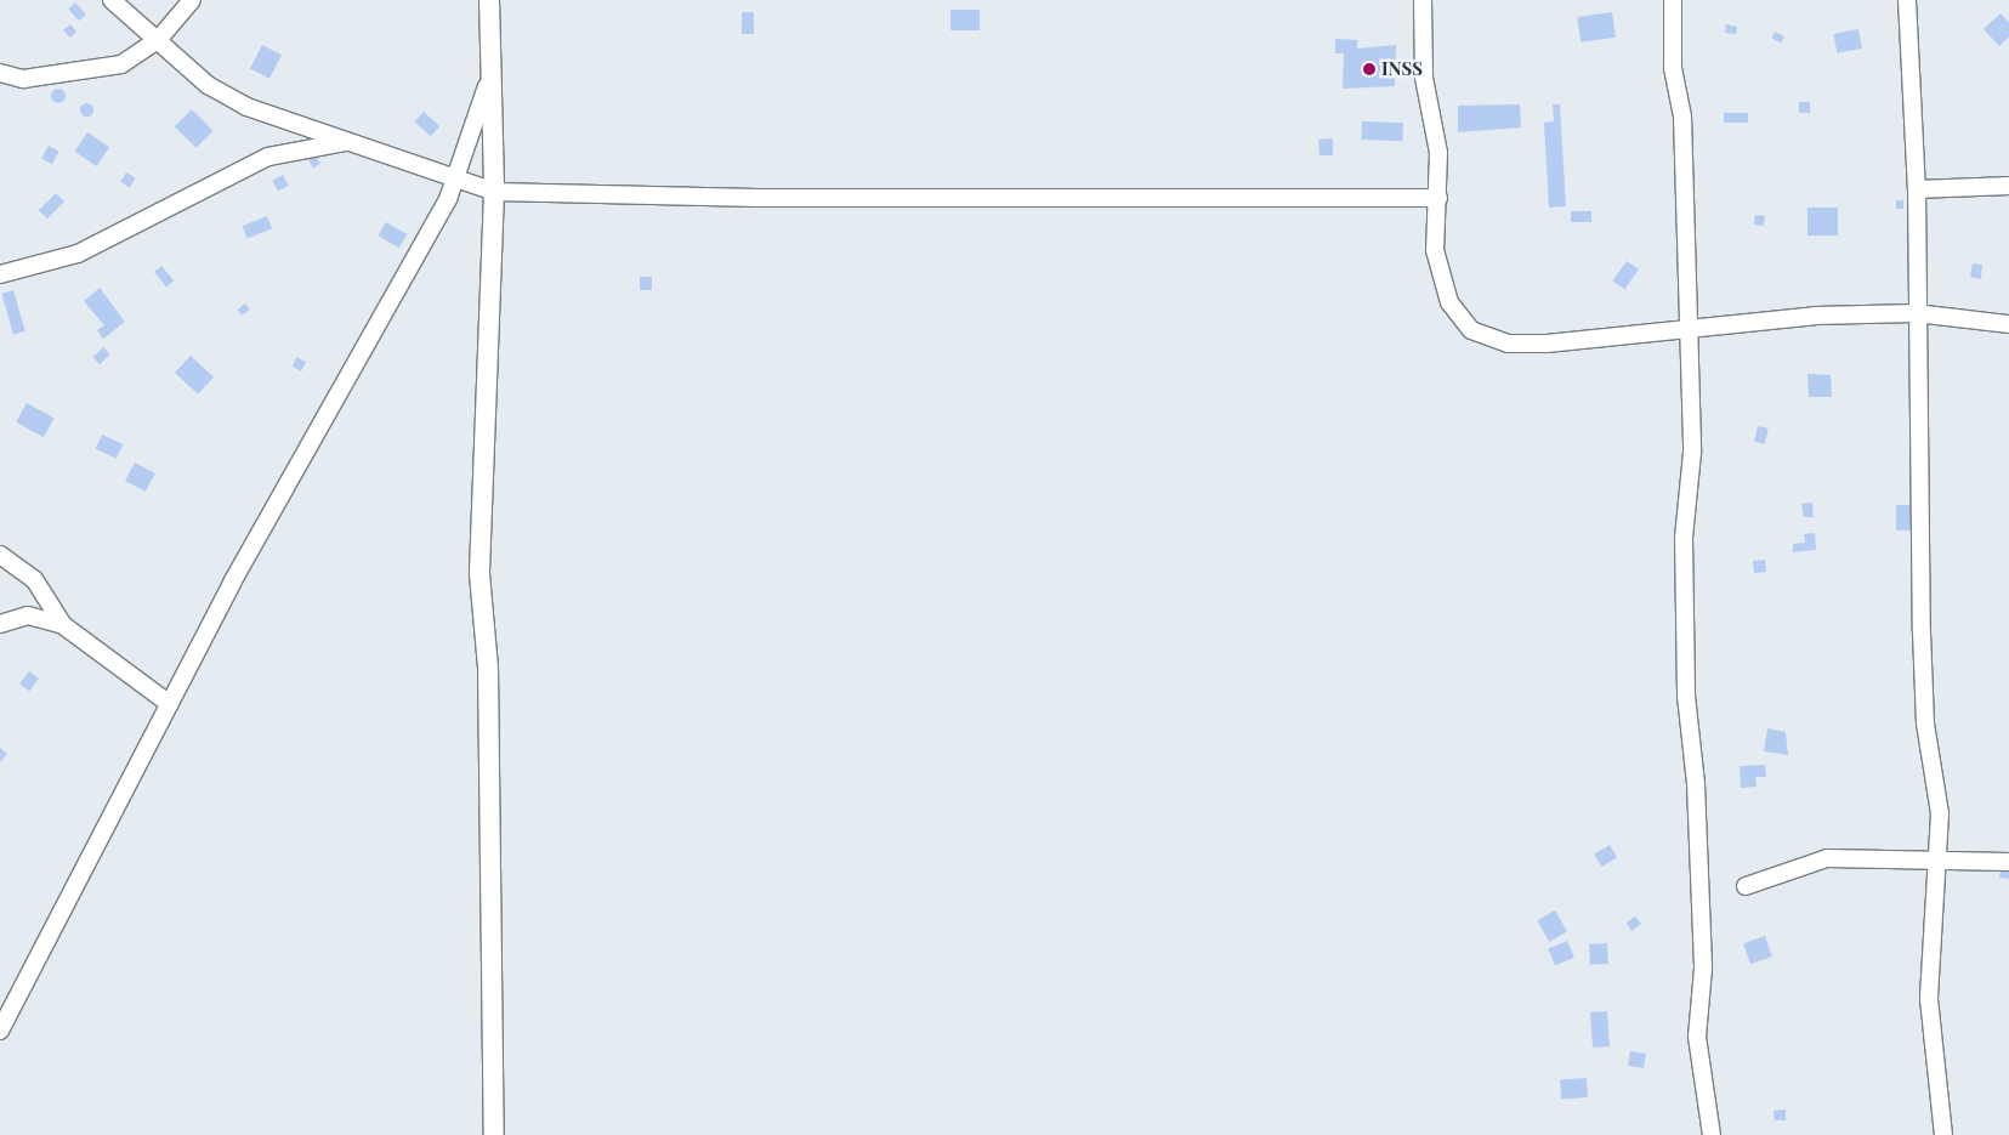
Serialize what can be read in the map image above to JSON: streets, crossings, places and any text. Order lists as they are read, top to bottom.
{
  "places": ["INSS"]
}
